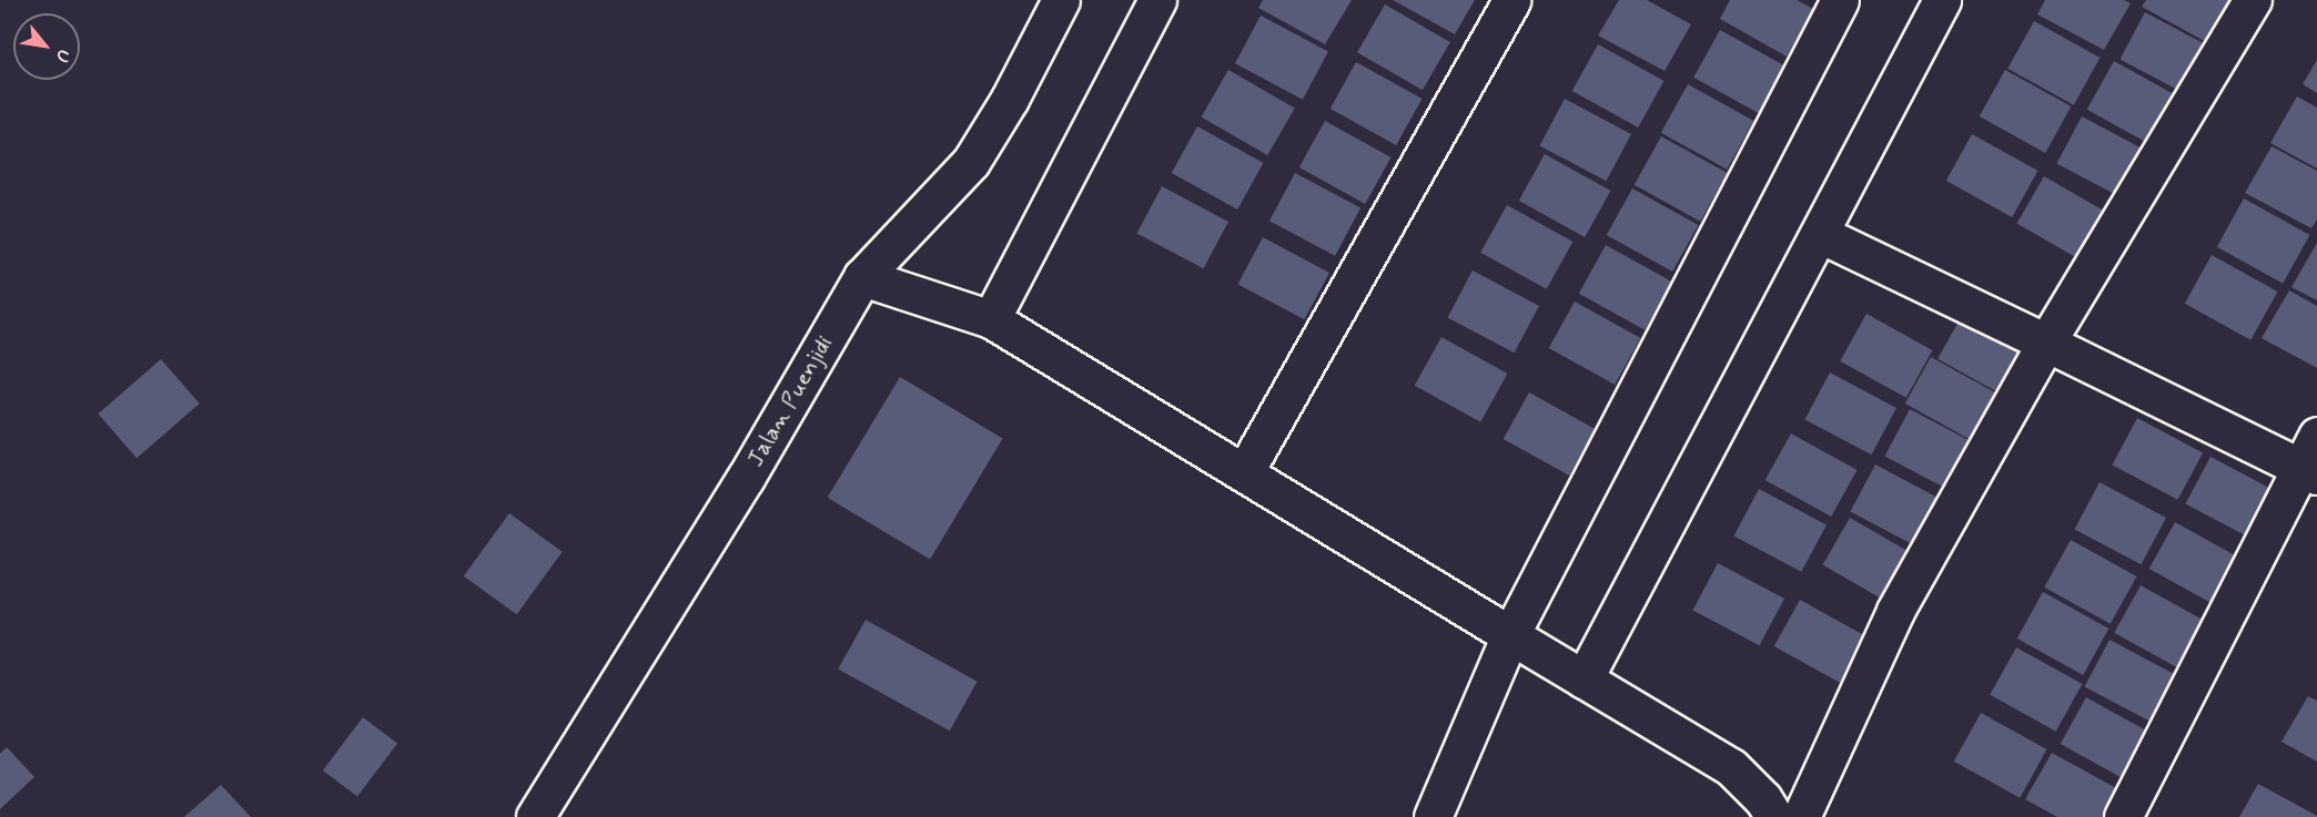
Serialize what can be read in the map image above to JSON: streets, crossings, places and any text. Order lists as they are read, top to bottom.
{
  "streets": {
    "street": ["Jalan Puenjidi"]
  },
  "north": "bottom right"
}
